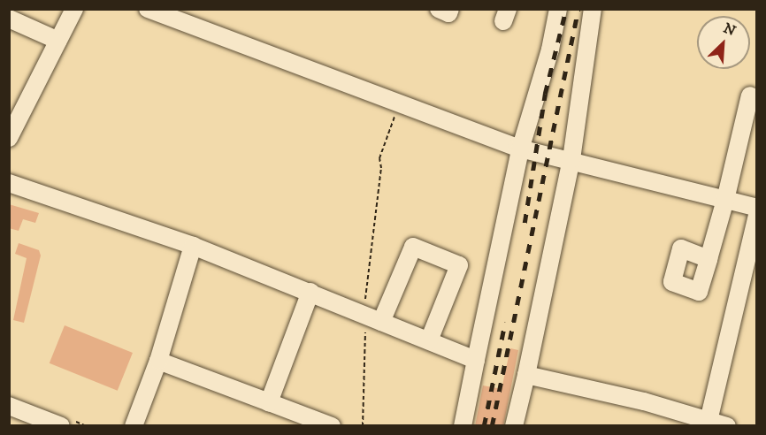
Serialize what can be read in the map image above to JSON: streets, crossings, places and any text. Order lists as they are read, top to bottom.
{
  "north": "top right"
}
